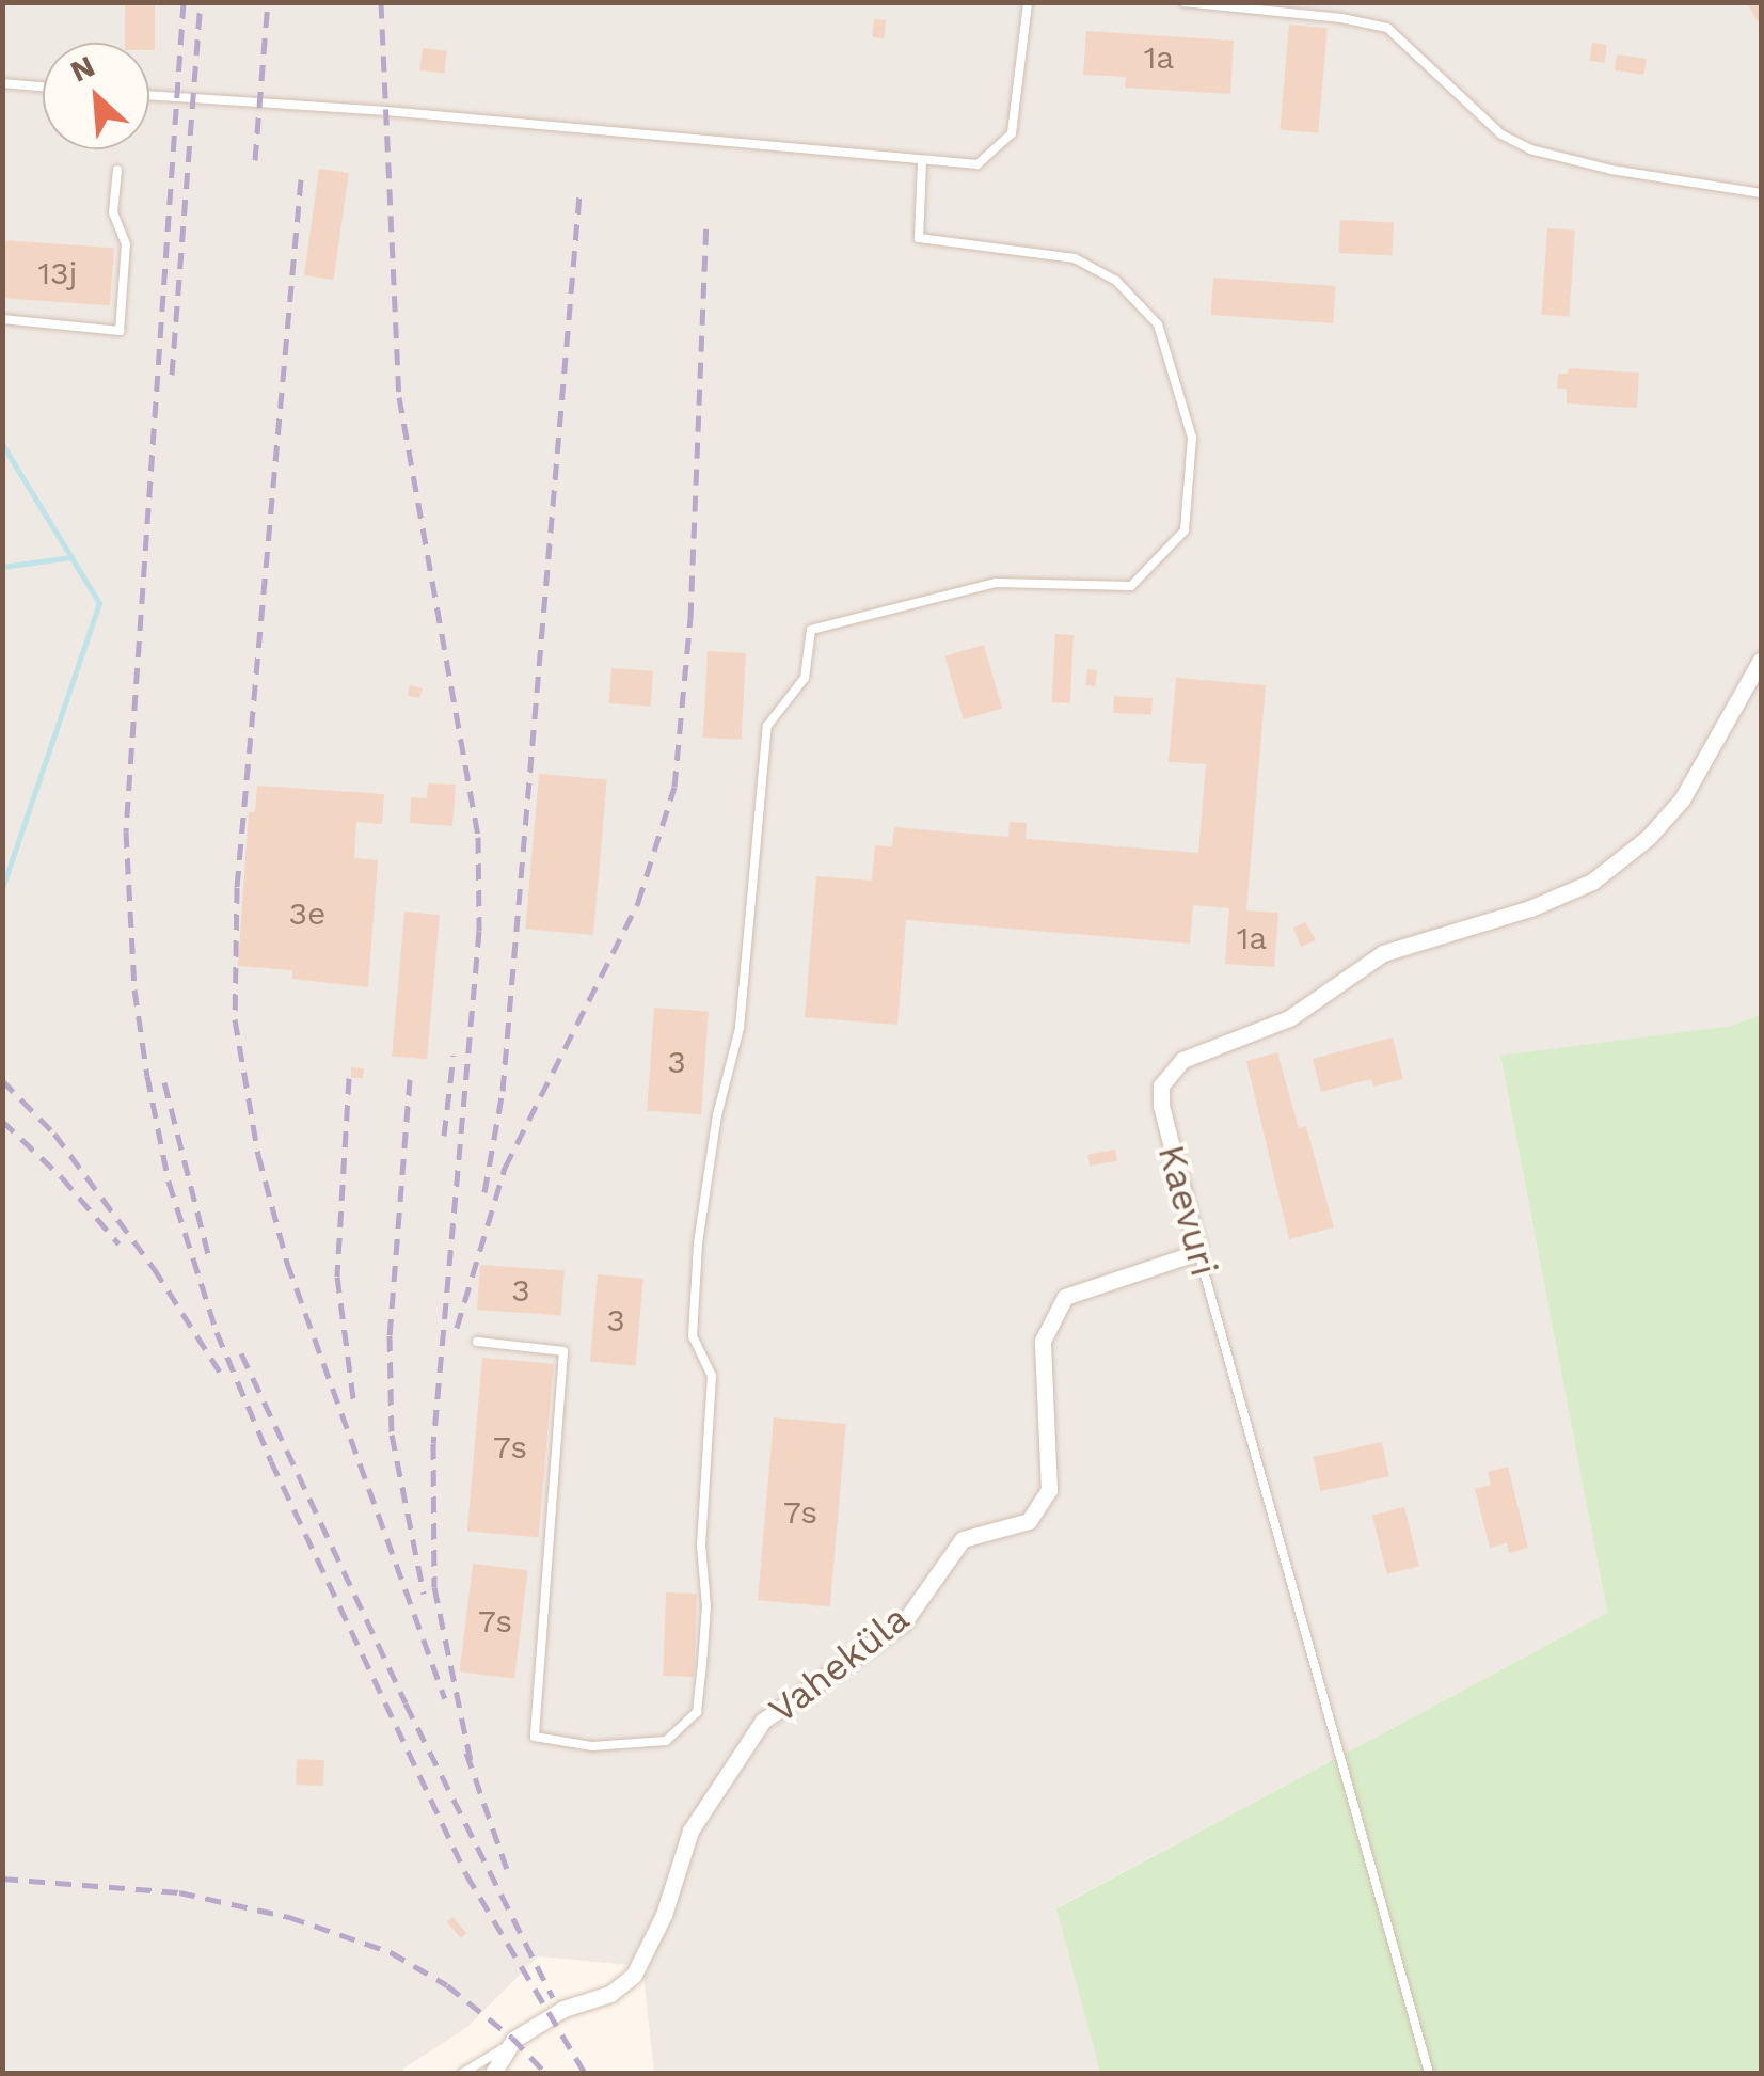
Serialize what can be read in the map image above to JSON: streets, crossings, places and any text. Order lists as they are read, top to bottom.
{
  "streets": {
    "street": ["Kaevuri", "Vaheküla"]
  },
  "crossings": [
    ["Kaevuri", "Vaheküla"]
  ],
  "house_numbers": [
    "1a",
    "13j",
    "3e",
    "1a",
    "3",
    "3",
    "3",
    "7s",
    "7s",
    "7s"
  ],
  "north": "top left"
}
